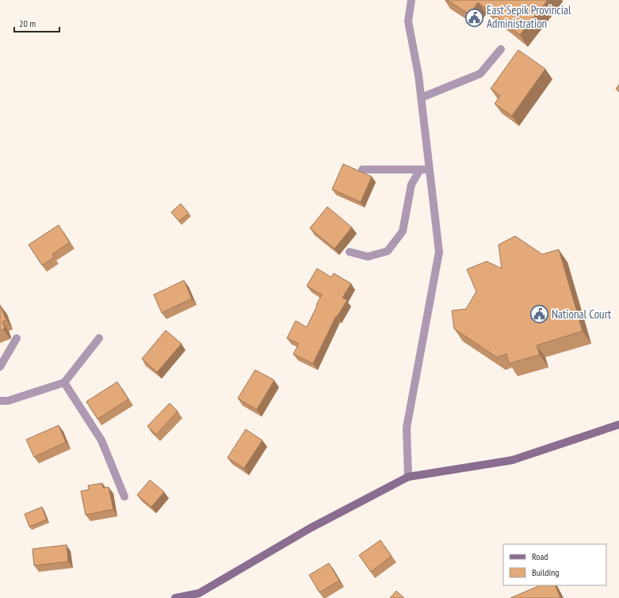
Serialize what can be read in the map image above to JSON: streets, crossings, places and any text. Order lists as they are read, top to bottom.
{
  "places": {
    "public building": ["East Sepik Provincial Administration", "National Court"]
  },
  "legend": ["Road", "Building"],
  "scale_bar": "20 m"
}
